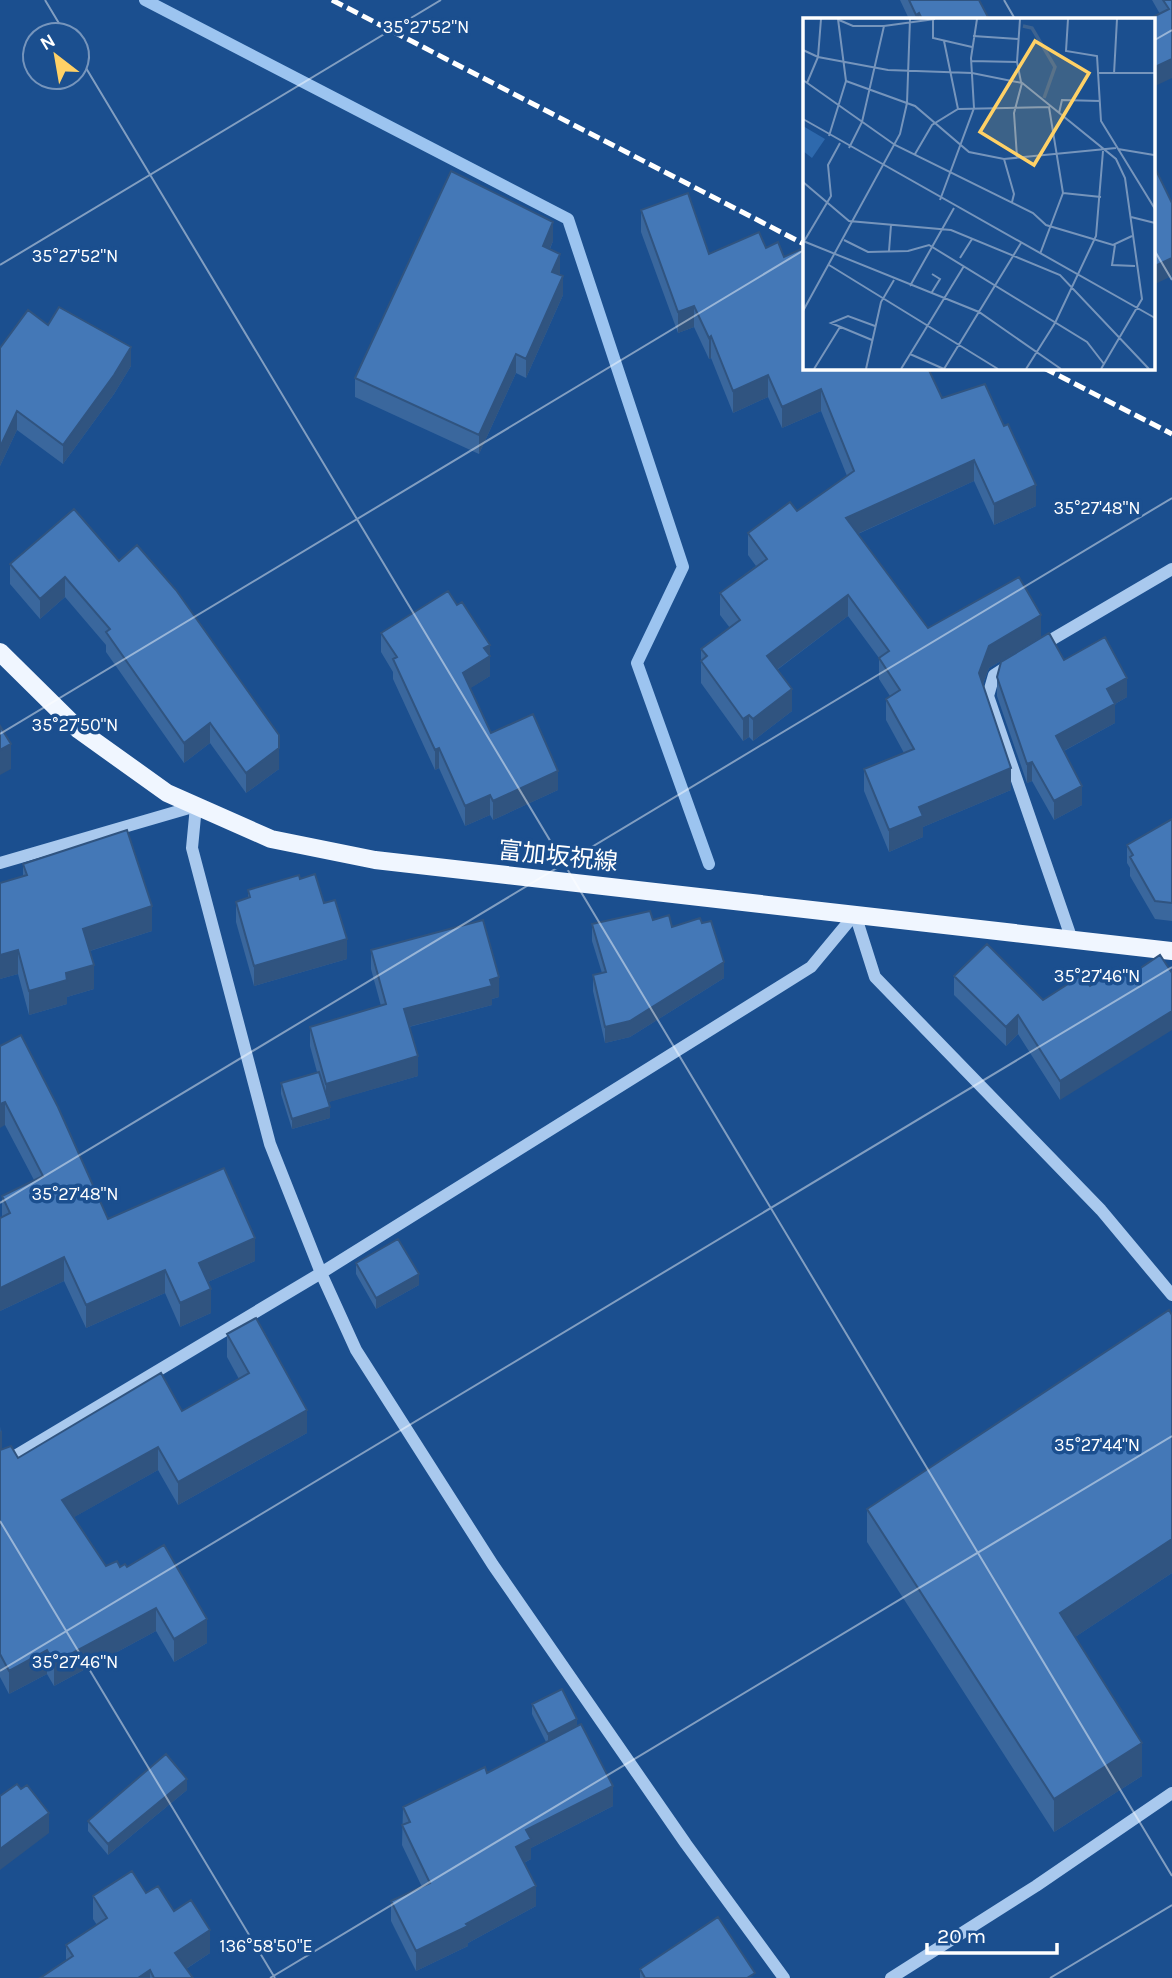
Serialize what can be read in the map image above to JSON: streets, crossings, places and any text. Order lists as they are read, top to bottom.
{
  "streets": {
    "main road": ["富加坂祝線"]
  },
  "scale_bar": "20 m",
  "north": "top left",
  "coordinates": [
    "35°27'52\"N",
    "35°27'48\"N",
    "35°27'50\"N",
    "35°27'46\"N",
    "35°27'44\"N",
    "136°58'50\"E"
  ]
}
